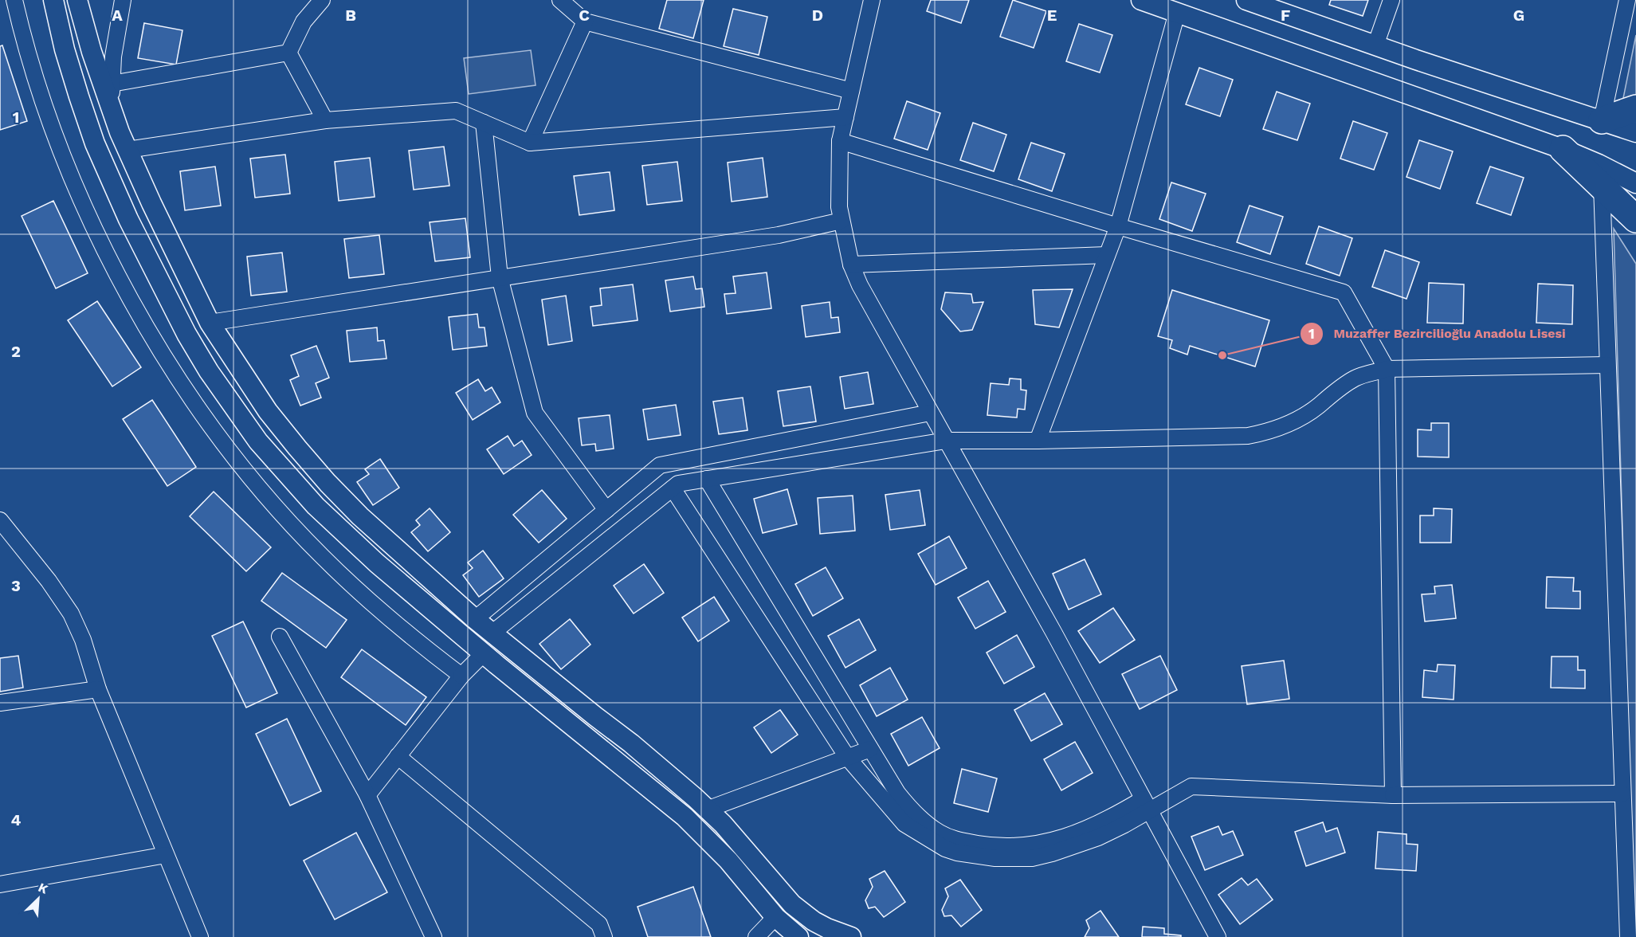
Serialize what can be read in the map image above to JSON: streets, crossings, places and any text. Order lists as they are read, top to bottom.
{
  "places": ["Muzaffer Bezircilioğlu Anadolu Lisesi"],
  "north": "top right",
  "grid": {
    "columns": [
      "A",
      "B",
      "C",
      "D",
      "E",
      "F",
      "G"
    ],
    "rows": [
      "1",
      "2",
      "3",
      "4"
    ]
  }
}
